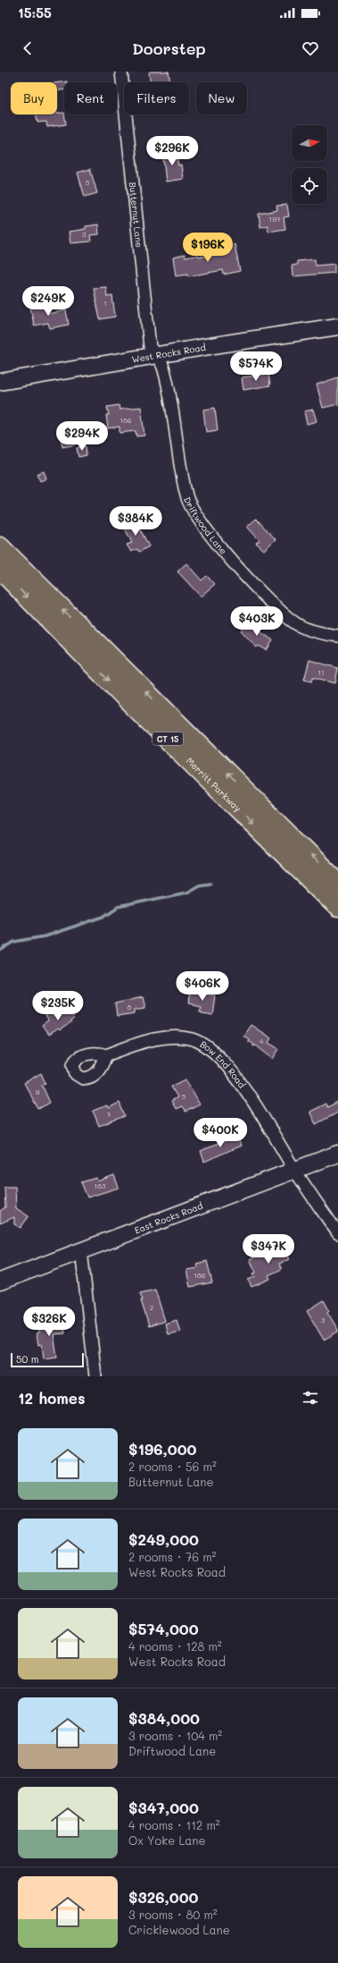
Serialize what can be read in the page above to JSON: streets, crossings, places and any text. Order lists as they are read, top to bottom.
{
  "streets": {
    "highway": ["CT 15", "Merritt Parkway"],
    "street": [
      "Butternut Lane",
      "West Rocks Road",
      "Driftwood Lane",
      "Bow End Road",
      "East Rocks Road"
    ]
  },
  "crossings": [
    ["Butternut Lane", "West Rocks Road"],
    ["Butternut Lane", "Driftwood Lane"],
    ["West Rocks Road", "Driftwood Lane"],
    ["Bow End Road", "East Rocks Road"]
  ],
  "house_numbers": [
    "5",
    "197",
    "3",
    "1",
    "186",
    "11",
    "8",
    "4",
    "9",
    "5",
    "7",
    "183",
    "186",
    "2",
    "3"
  ],
  "scale_bar": "50 m",
  "north": "right",
  "page": {
    "status": "15:55",
    "header": "Doorstep",
    "chip": [
      "Buy",
      "Rent",
      "Filters",
      "New"
    ],
    "price": [
      "$296K",
      "$196K",
      "$249K",
      "$574K",
      "$294K",
      "$384K",
      "$403K",
      "$406K",
      "$235K",
      "$400K",
      "$347K",
      "$326K"
    ],
    "scale": "50 m",
    "heading": "12 homes",
    "list": [
      {
        "name": "$196,000",
        "note": "2 rooms · 56 m² · Butternut Lane"
      },
      {
        "name": "$249,000",
        "note": "2 rooms · 76 m² · West Rocks Road"
      },
      {
        "name": "$574,000",
        "note": "4 rooms · 128 m² · West Rocks Road"
      },
      {
        "name": "$384,000",
        "note": "3 rooms · 104 m² · Driftwood Lane"
      },
      {
        "name": "$347,000",
        "note": "4 rooms · 112 m² · Ox Yoke Lane"
      },
      {
        "name": "$326,000",
        "note": "3 rooms · 80 m² · Cricklewood Lane"
      }
    ]
  }
}
